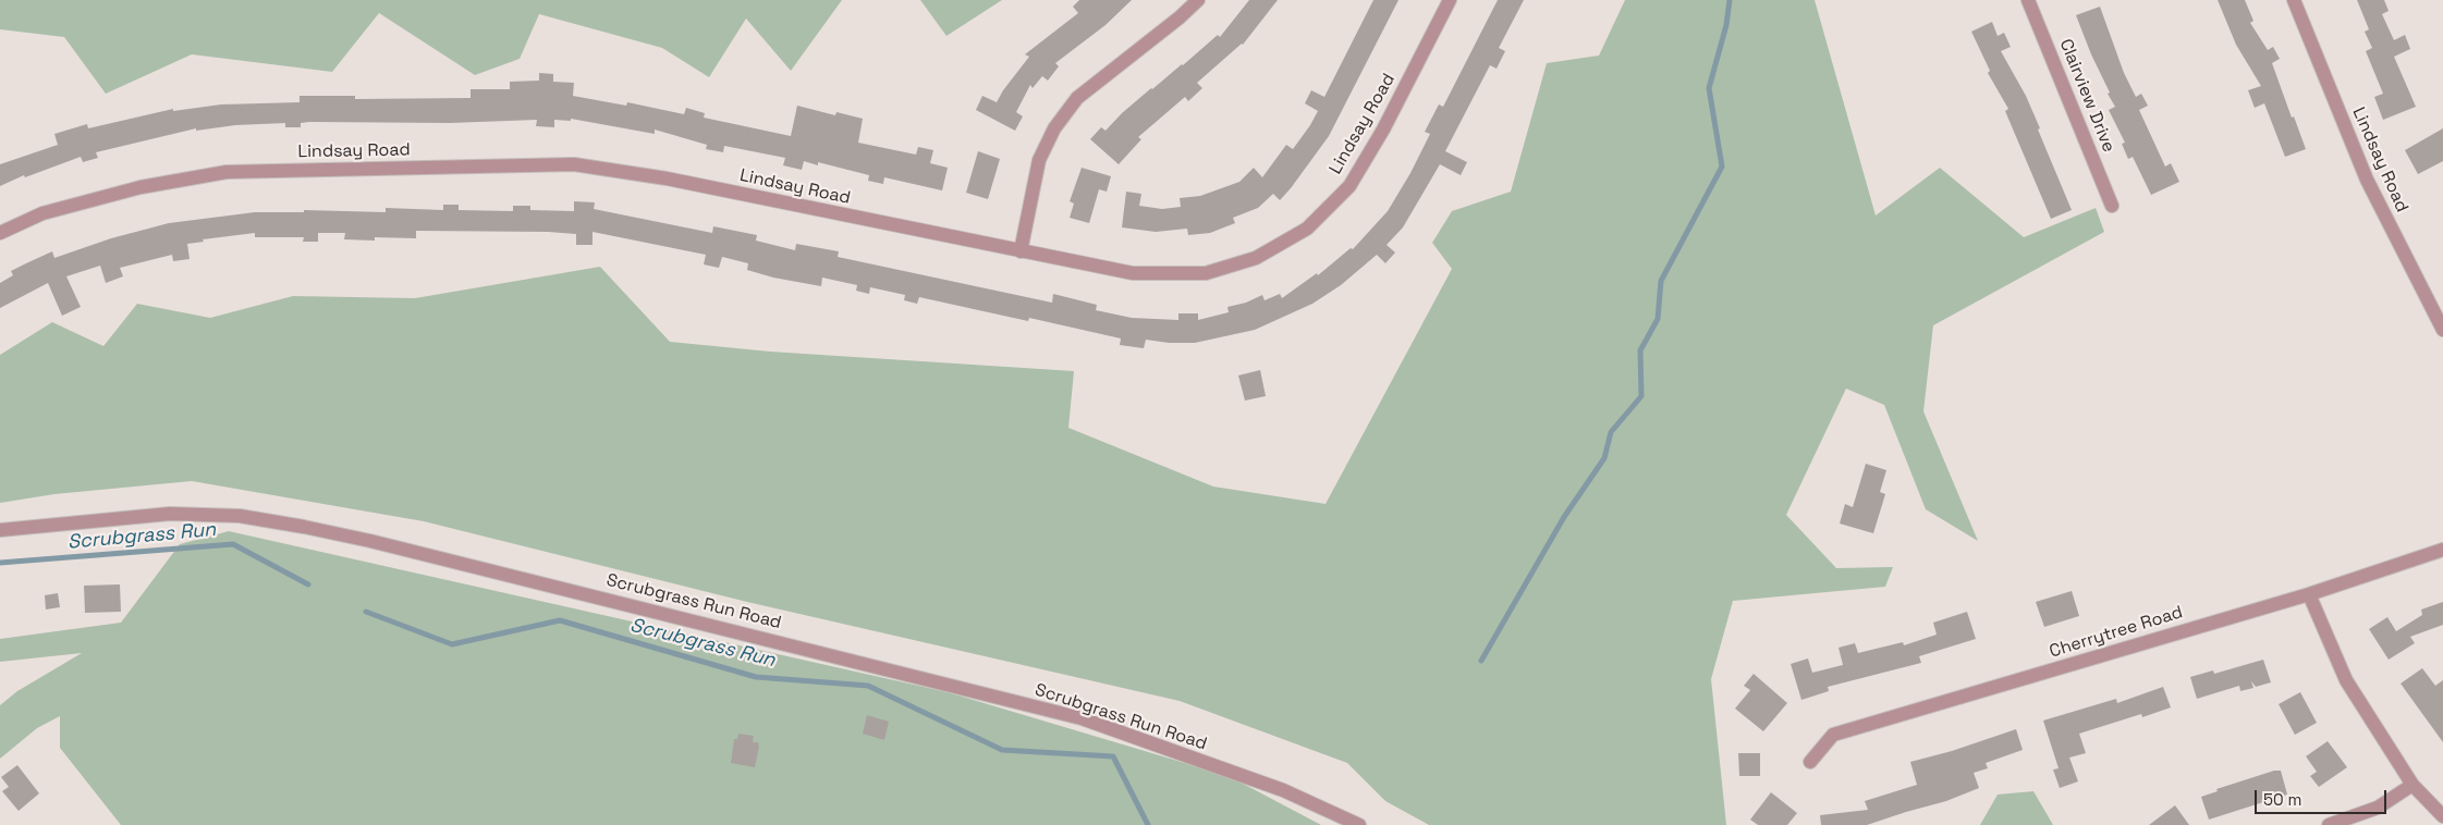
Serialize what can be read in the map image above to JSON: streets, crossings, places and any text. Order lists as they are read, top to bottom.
{
  "streets": {
    "street": [
      "Clairview Drive",
      "Lindsay Road",
      "Scrubgrass Run Road",
      "Cherrytree Road"
    ]
  },
  "water": ["Scrubgrass Run"],
  "scale_bar": "50 m"
}
